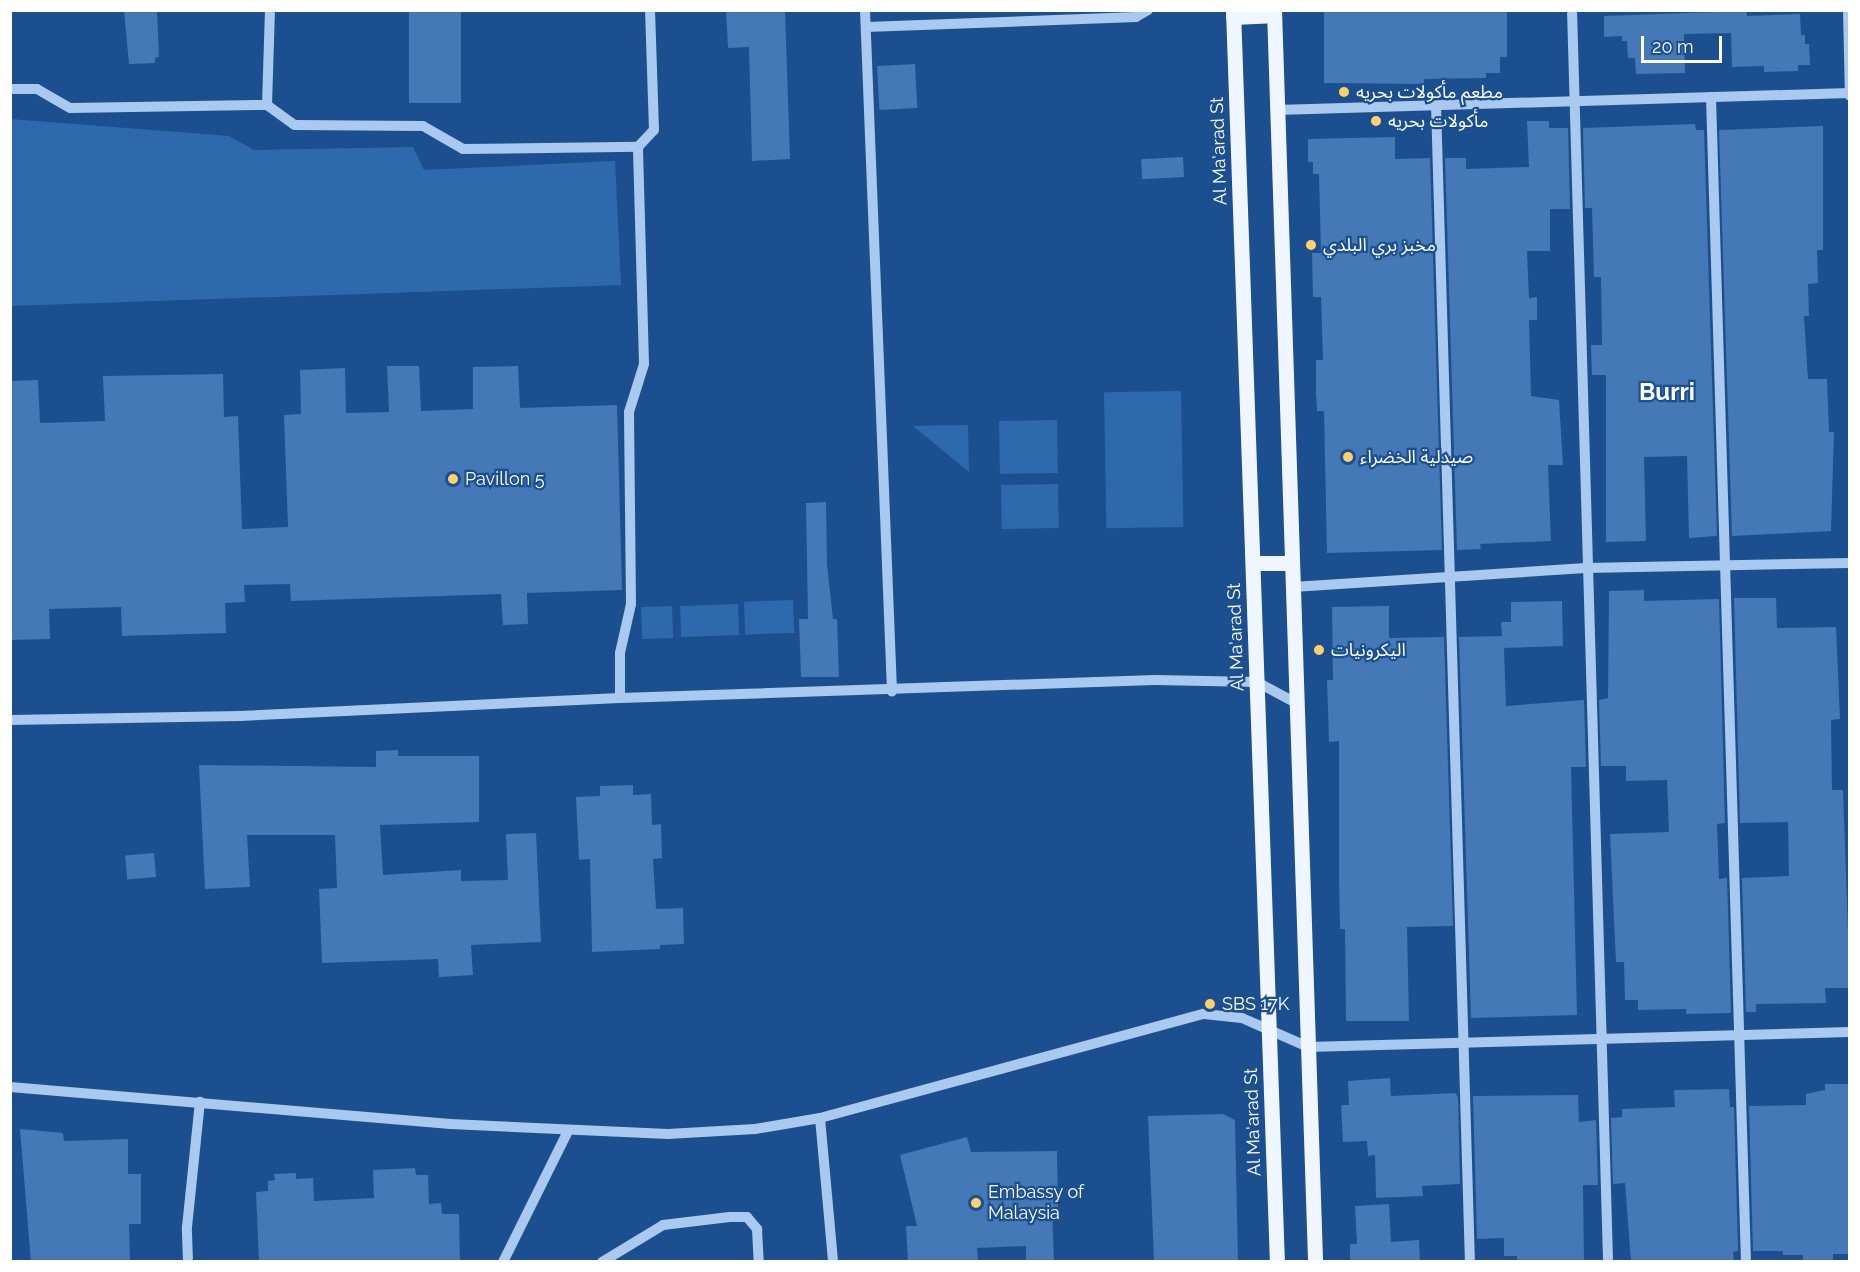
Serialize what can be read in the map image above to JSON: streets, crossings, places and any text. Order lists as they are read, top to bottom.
{
  "streets": {
    "main road": ["Al Ma'arad St"]
  },
  "districts": ["Burri"],
  "places": [
    "مطعم مأكولات بحريه",
    "مأكولات بحريه",
    "مخبز بري البلدي",
    "صيدلية الخضراء",
    "Pavillon 5",
    "اليكرونيات",
    "SBS 17K",
    "Embassy of Malaysia"
  ],
  "scale_bar": "20 m"
}
